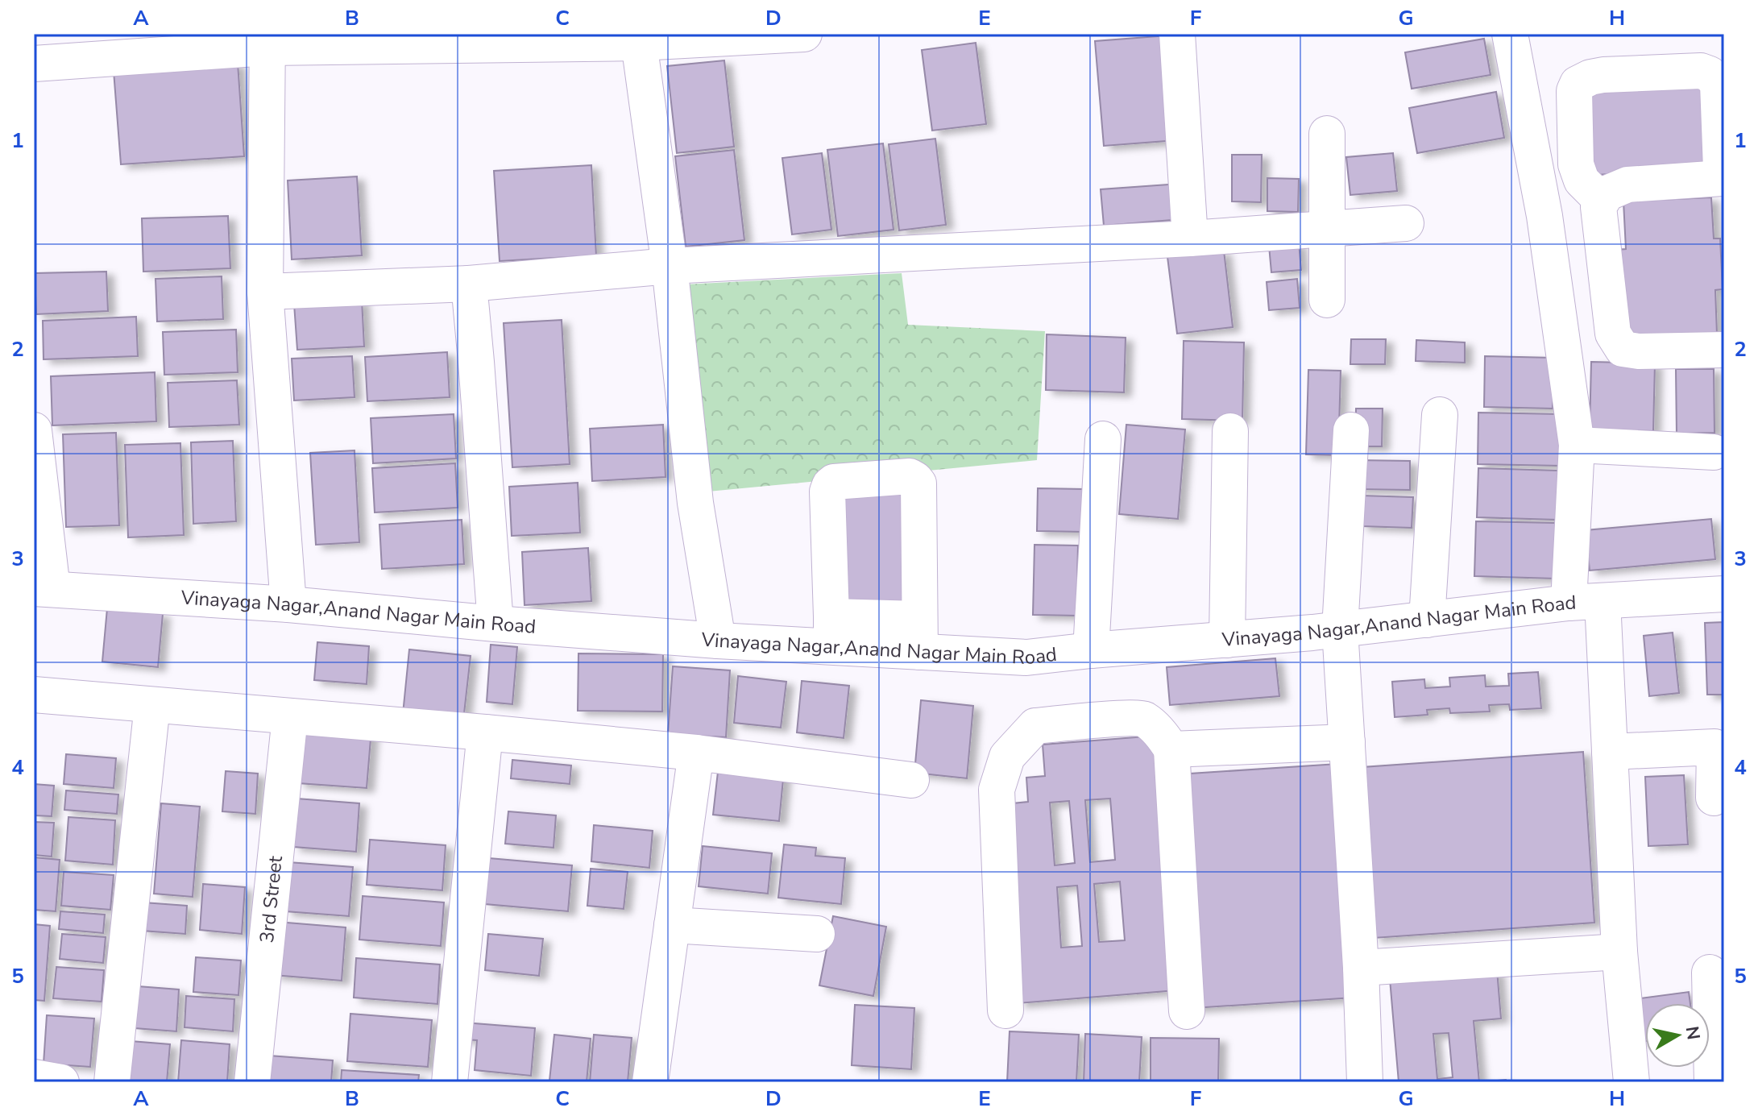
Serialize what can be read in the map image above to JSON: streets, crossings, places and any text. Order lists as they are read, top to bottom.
{
  "streets": {
    "street": ["Vinayaga Nagar,Anand Nagar Main Road", "3rd Street"]
  },
  "north": "right",
  "grid": {
    "columns": [
      "A",
      "B",
      "C",
      "D",
      "E",
      "F",
      "G",
      "H"
    ],
    "rows": [
      "1",
      "2",
      "3",
      "4",
      "5"
    ]
  }
}
